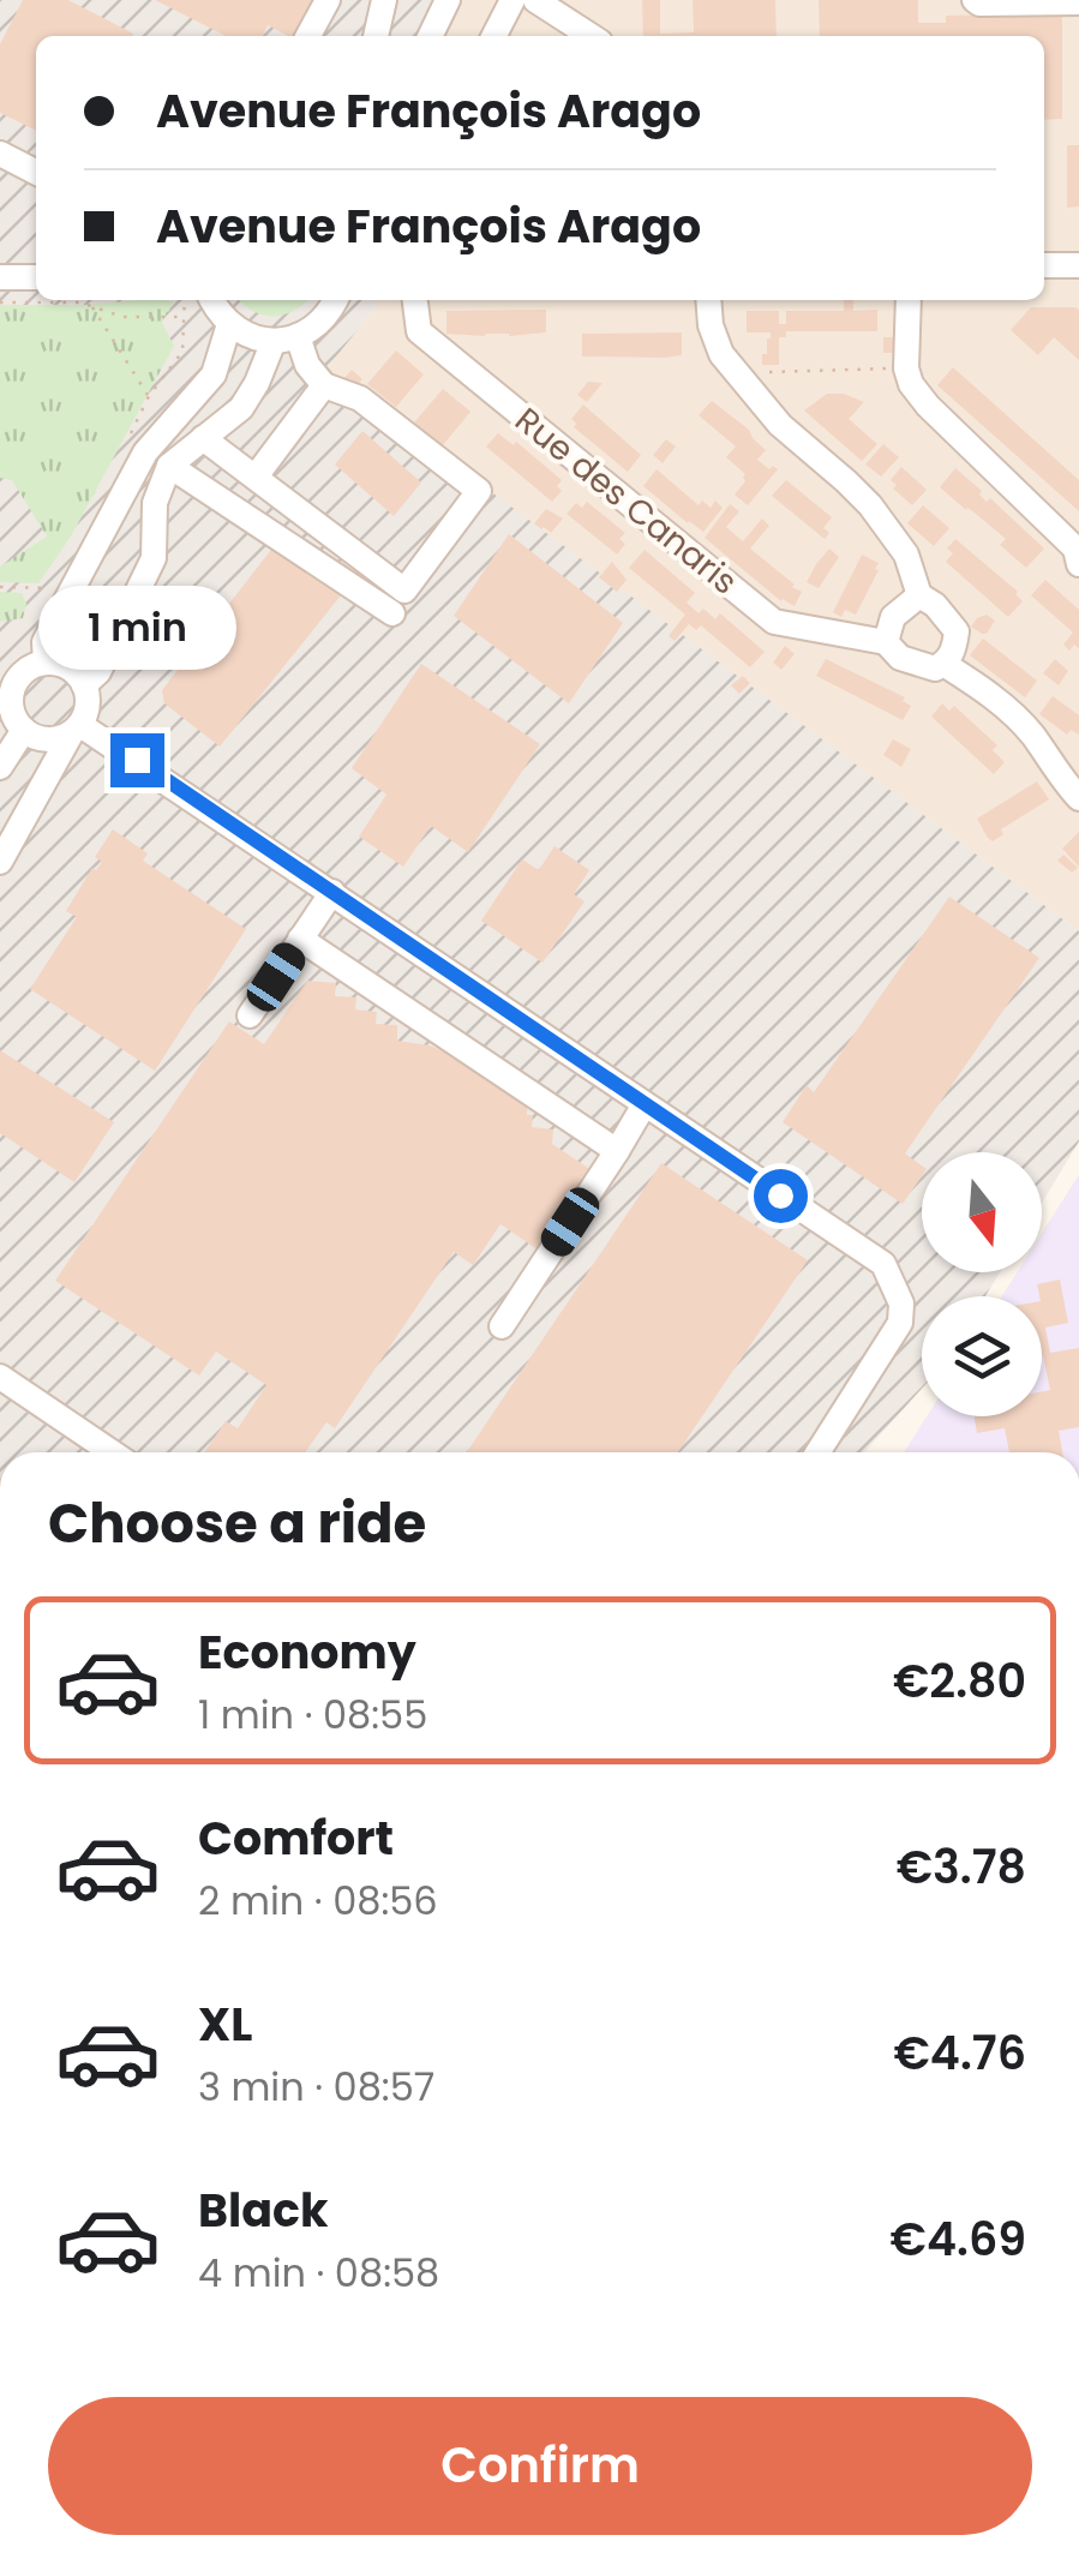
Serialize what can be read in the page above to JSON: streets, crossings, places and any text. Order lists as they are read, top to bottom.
{
  "streets": {
    "street": ["Rue des Canaris"]
  },
  "north": "bottom",
  "page": {
    "banner": ["Avenue François Arago", "Avenue François Arago"],
    "bubble": "1 min",
    "heading": "Choose a ride",
    "list": [
      {
        "name": "Economy",
        "note": "1 min · 08:55",
        "value": "€2.80"
      },
      {
        "name": "Comfort",
        "note": "2 min · 08:56",
        "value": "€3.78"
      },
      {
        "name": "XL",
        "note": "3 min · 08:57",
        "value": "€4.76"
      },
      {
        "name": "Black",
        "note": "4 min · 08:58",
        "value": "€4.69"
      }
    ],
    "buttons": "Confirm"
  }
}
